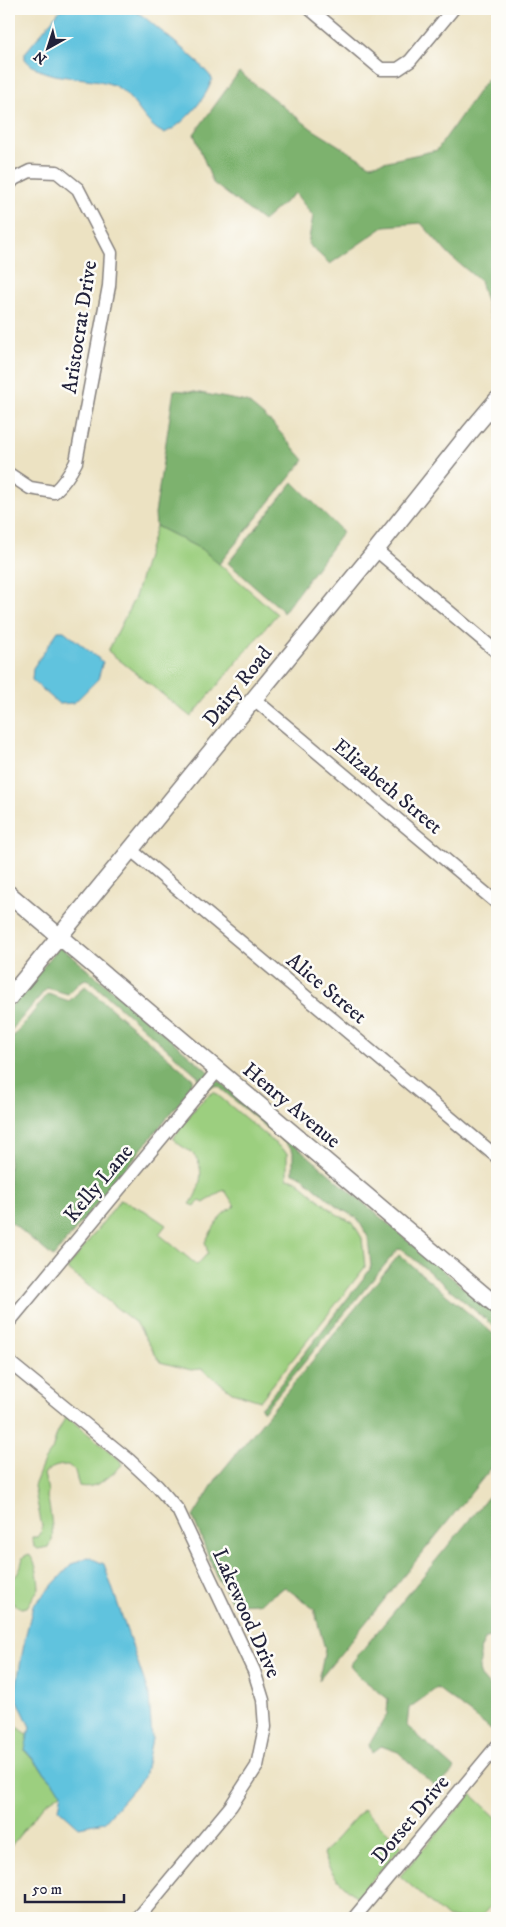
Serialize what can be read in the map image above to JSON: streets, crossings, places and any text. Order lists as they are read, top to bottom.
{
  "streets": {
    "street": [
      "Aristocrat Drive",
      "Dairy Road",
      "Elizabeth Street",
      "Alice Street",
      "Henry Avenue",
      "Kelly Lane",
      "Lakewood Drive",
      "Dorset Drive"
    ]
  },
  "crossings": [
    ["Dairy Road", "Elizabeth Street"],
    ["Dairy Road", "Alice Street"],
    ["Dairy Road", "Henry Avenue"],
    ["Henry Avenue", "Kelly Lane"]
  ],
  "scale_bar": "50 m",
  "north": "bottom left"
}
